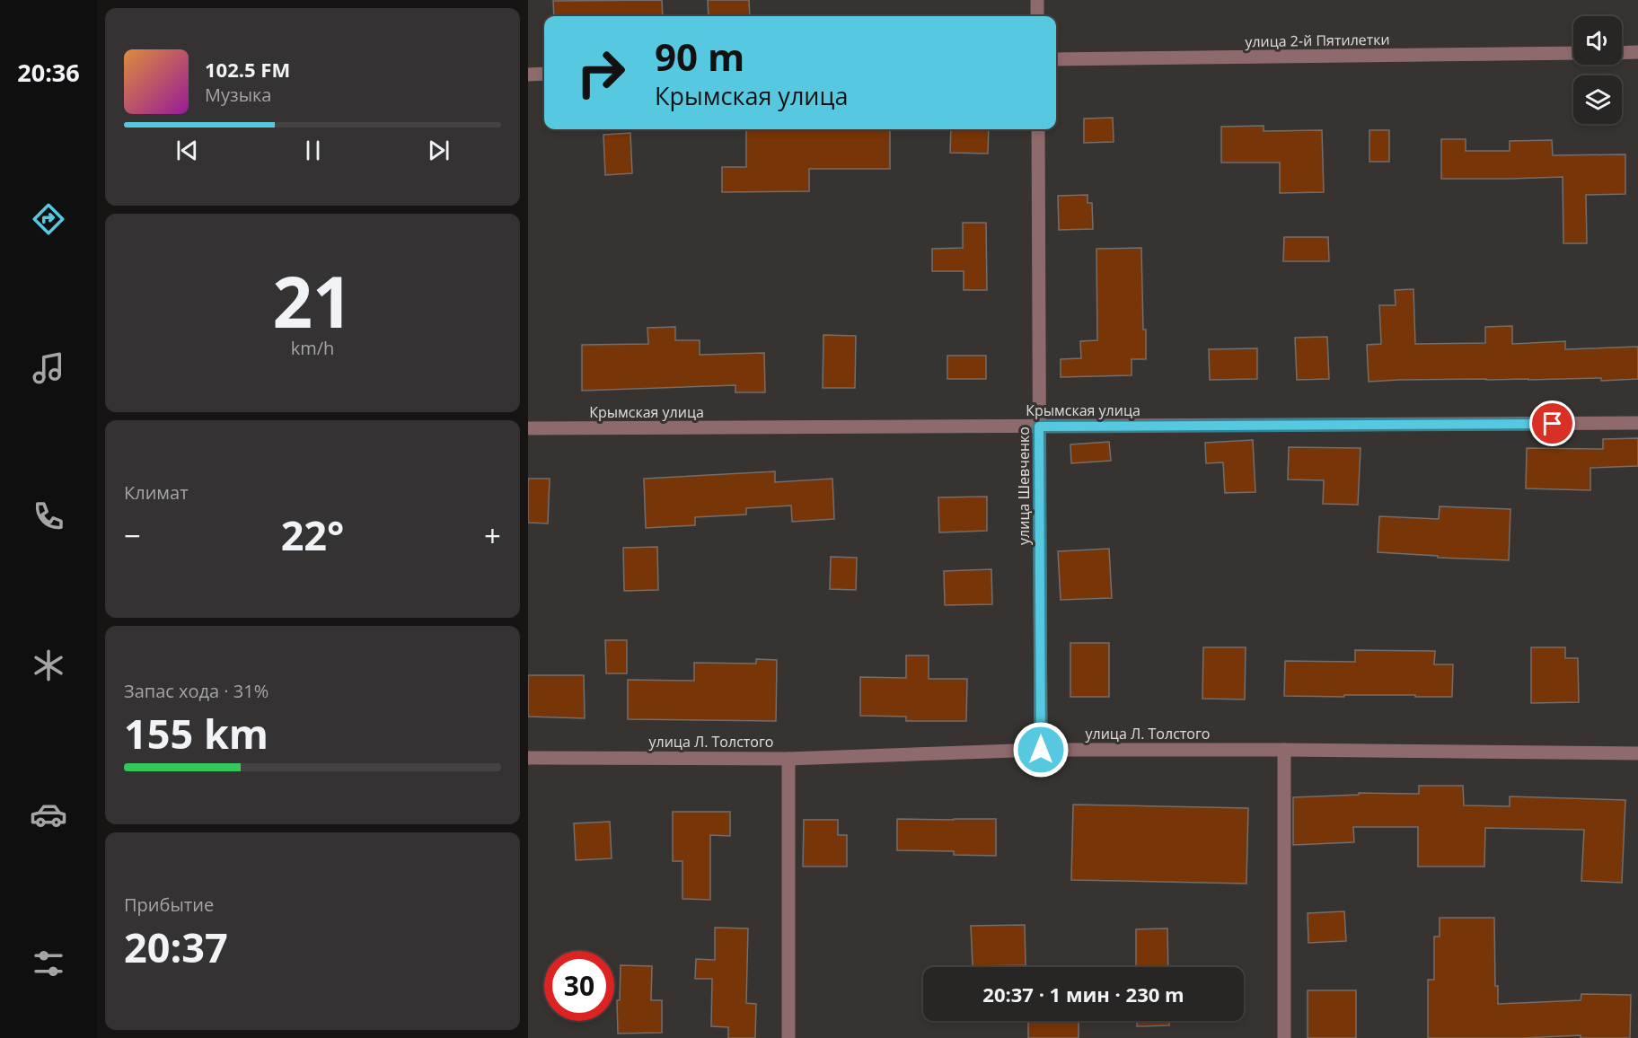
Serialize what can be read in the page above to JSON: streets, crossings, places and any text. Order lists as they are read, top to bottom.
{
  "streets": {
    "street": [
      "улица 2-й Пятилетки",
      "Крымская улица",
      "улица Шевченко",
      "улица Л. Толстого"
    ]
  },
  "crossings": [
    ["Крымская улица", "улица Шевченко"],
    ["улица Шевченко", "улица Л. Толстого"]
  ],
  "page": {
    "tabs": "20:36",
    "turn": ["90 m", "Крымская улица"],
    "song": ["102.5 FM", "Музыка"],
    "tile": [
      ["21", "km/h"],
      "Климат",
      ["Запас хода · 31%", "155 km"],
      ["Прибытие", "20:37"]
    ],
    "heat": ["−", "22°", "+"],
    "limit": "30",
    "trip": "20:37 · 1 мин · 230 m"
  }
}
